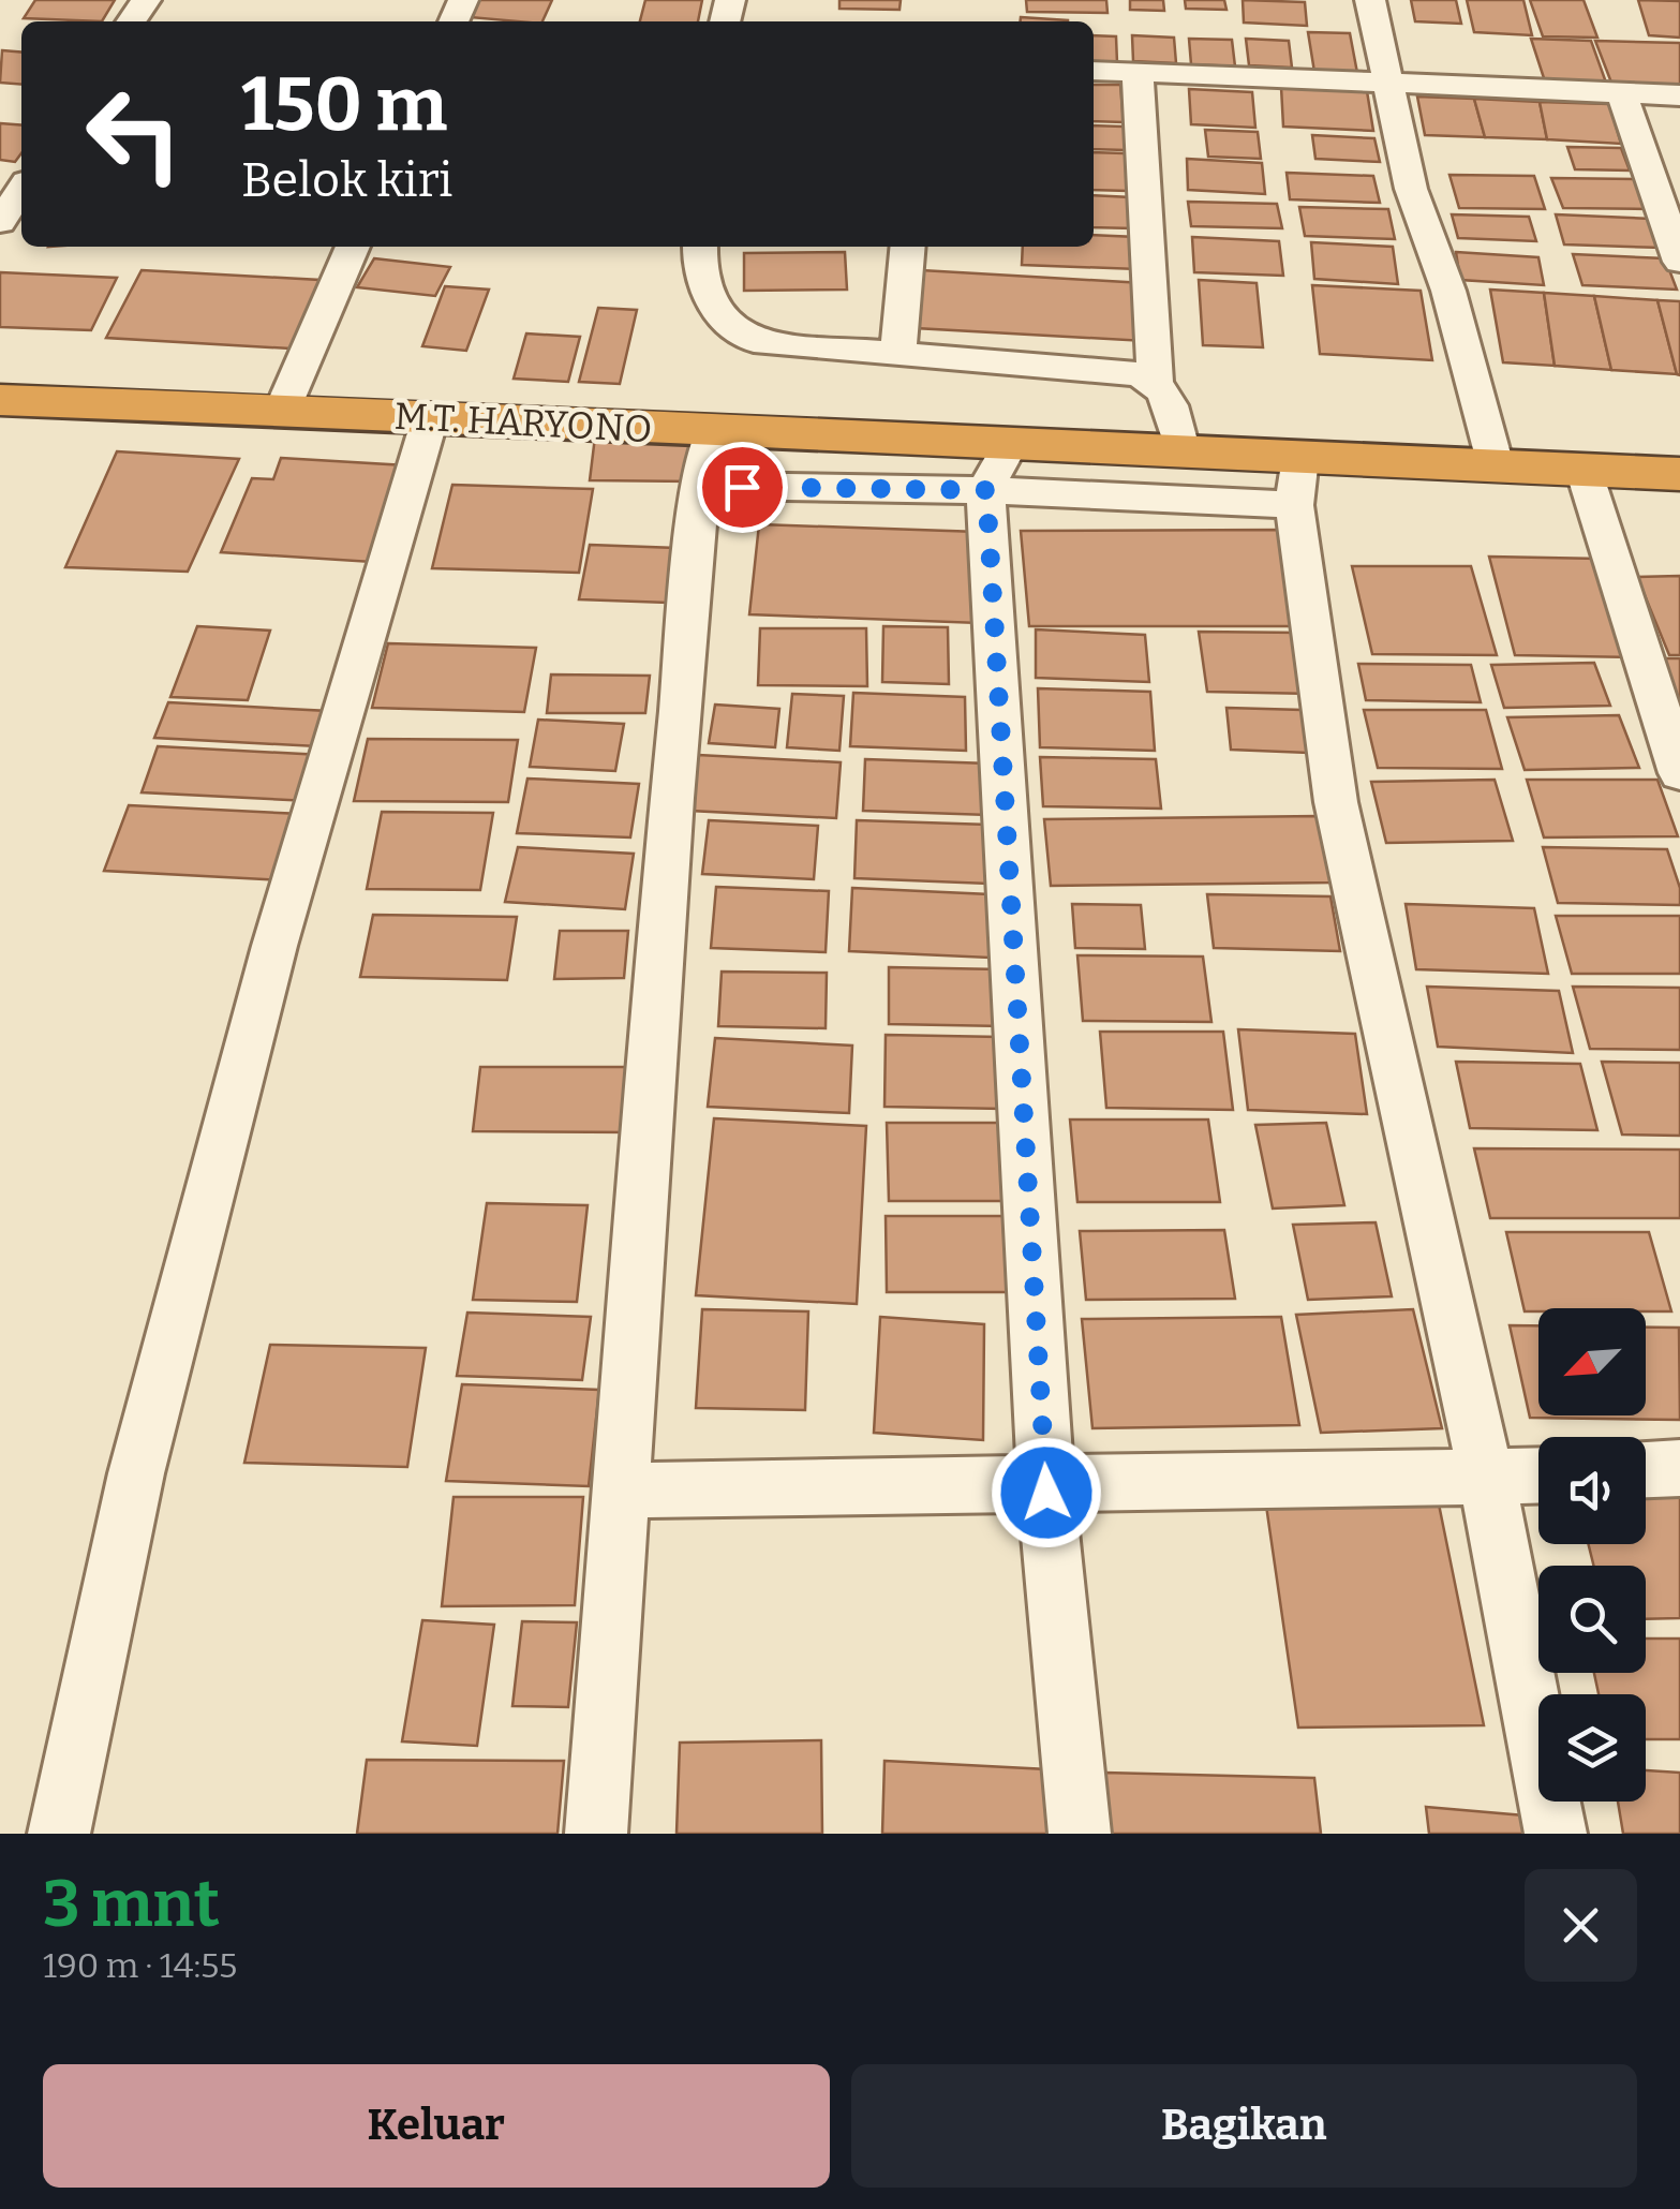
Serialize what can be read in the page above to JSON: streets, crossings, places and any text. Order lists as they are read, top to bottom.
{
  "streets": {
    "highway": ["M.T. HARYONO"]
  },
  "north": "bottom left",
  "page": {
    "turn": ["150 m", "Belok kiri"],
    "heading": ["3 mnt", "190 m · 14:55"],
    "buttons": ["Keluar", "Bagikan"]
  }
}
